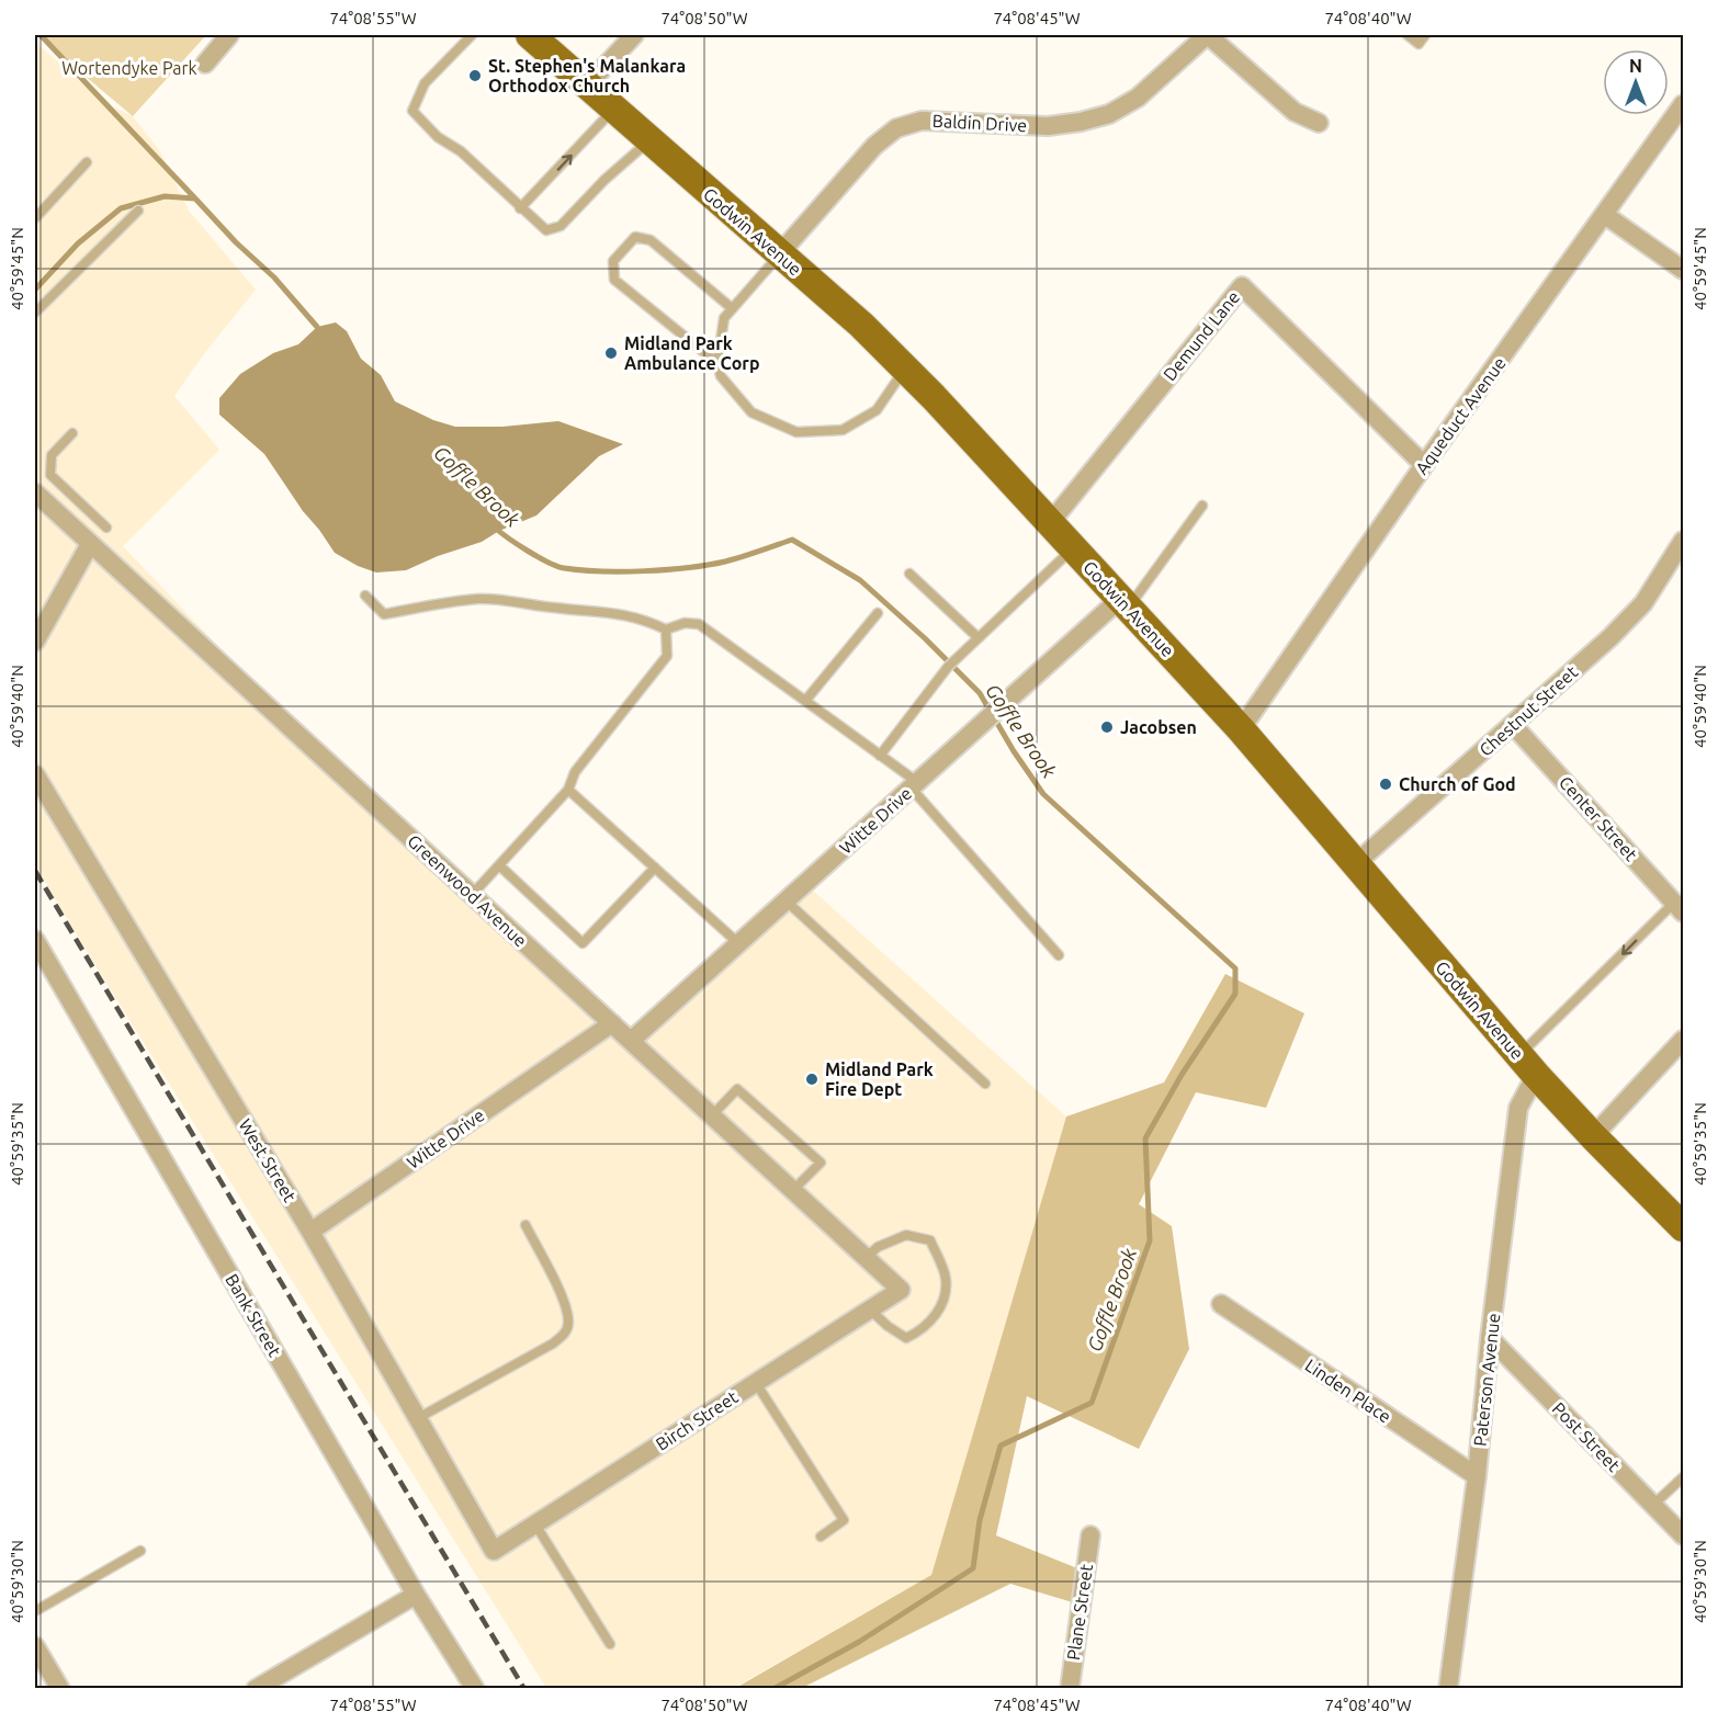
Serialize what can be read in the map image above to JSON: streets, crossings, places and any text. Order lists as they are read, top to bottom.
{
  "streets": {
    "main road": ["Godwin Avenue"],
    "street": [
      "Baldin Drive",
      "Demund Lane",
      "Aqueduct Avenue",
      "Chestnut Street",
      "Center Street",
      "Witte Drive",
      "Greenwood Avenue",
      "West Street",
      "Bank Street",
      "Paterson Avenue",
      "Linden Place",
      "Birch Street",
      "Post Street",
      "Plane Street"
    ]
  },
  "crossings": [
    ["Baldin Drive", "Godwin Avenue"],
    ["Godwin Avenue", "Demund Lane"],
    ["Godwin Avenue", "Aqueduct Avenue"],
    ["Godwin Avenue", "Chestnut Street"],
    ["Godwin Avenue", "Witte Drive"],
    ["Godwin Avenue", "Paterson Avenue"],
    ["Demund Lane", "Aqueduct Avenue"],
    ["Chestnut Street", "Center Street"],
    ["Witte Drive", "Greenwood Avenue"],
    ["Witte Drive", "West Street"],
    ["Greenwood Avenue", "Birch Street"],
    ["West Street", "Birch Street"],
    ["Paterson Avenue", "Linden Place"],
    ["Paterson Avenue", "Post Street"]
  ],
  "water": ["Goffle Brook"],
  "parks": ["Wortendyke Park"],
  "places": [
    "St. Stephen's Malankara Orthodox Church",
    "Midland Park Ambulance Corp",
    "Jacobsen",
    "Church of God",
    "Midland Park Fire Dept"
  ],
  "north": "top",
  "coordinates": [
    "74°08'55\"W",
    "74°08'50\"W",
    "74°08'45\"W",
    "74°08'40\"W",
    "40°59'45\"N",
    "40°59'40\"N",
    "40°59'35\"N",
    "40°59'30\"N"
  ]
}
